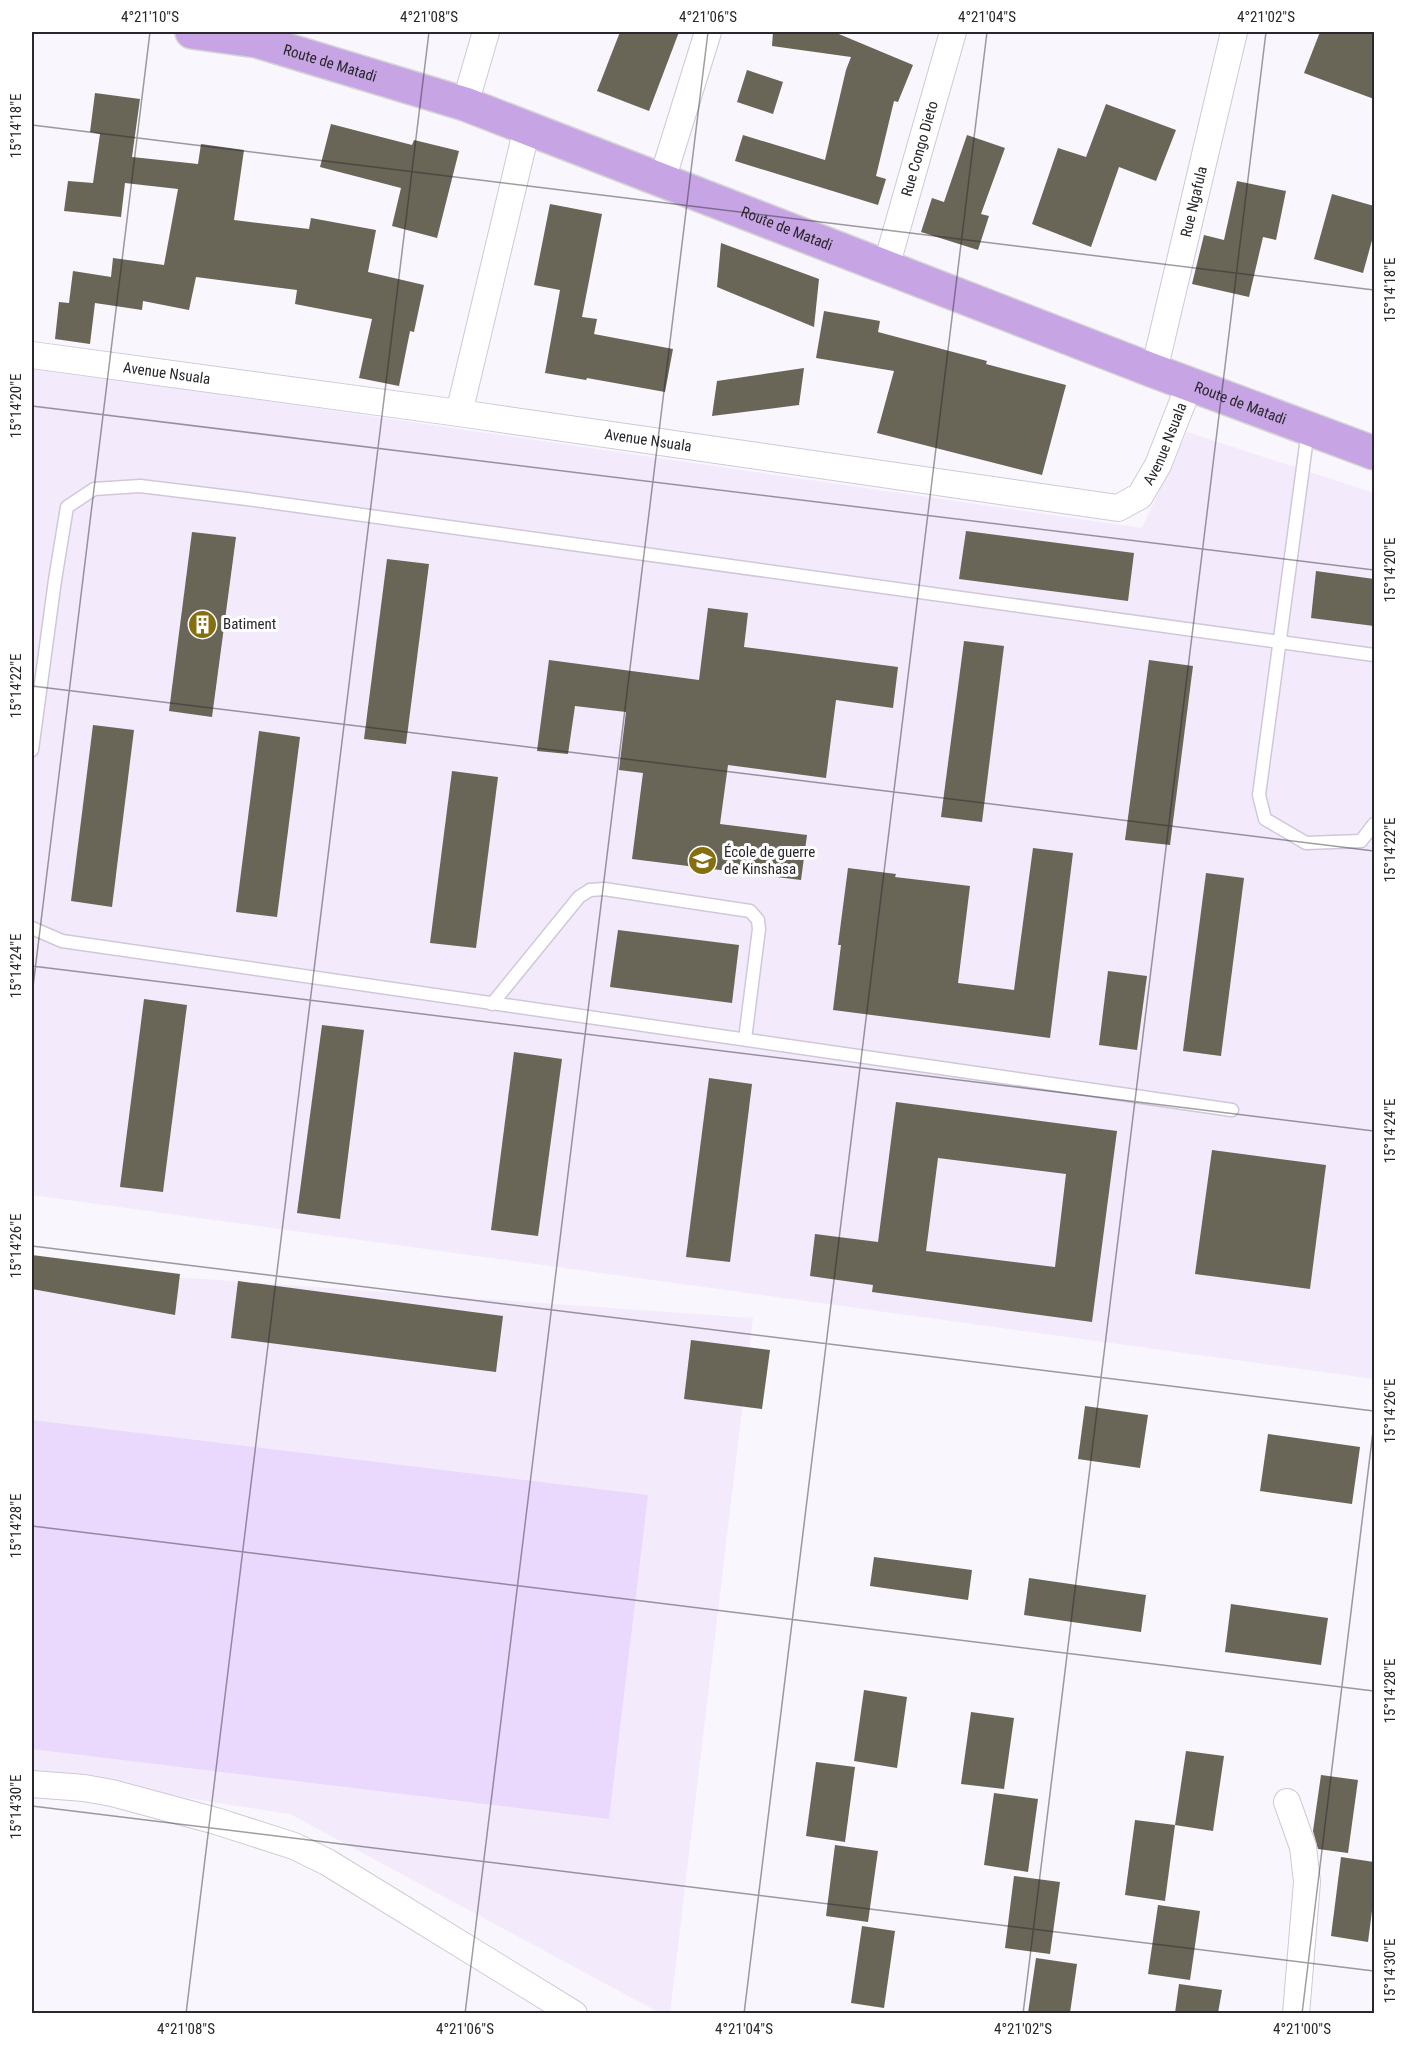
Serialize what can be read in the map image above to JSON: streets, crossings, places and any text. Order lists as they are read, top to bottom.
{
  "streets": {
    "main road": ["Route de Matadi"],
    "street": ["Rue Congo Dieto", "Rue Ngafula", "Avenue Nsuala"]
  },
  "crossings": [
    ["Route de Matadi", "Rue Congo Dieto"],
    ["Route de Matadi", "Rue Ngafula"],
    ["Route de Matadi", "Avenue Nsuala"]
  ],
  "places": {
    "building": ["Batiment"],
    "school or university": ["École de guerre de Kinshasa"]
  },
  "coordinates": [
    "4°21'10\"S",
    "4°21'08\"S",
    "4°21'06\"S",
    "4°21'04\"S",
    "4°21'02\"S",
    "15°14'18\"E",
    "15°14'20\"E",
    "15°14'22\"E",
    "15°14'24\"E",
    "15°14'26\"E",
    "15°14'28\"E",
    "15°14'30\"E",
    "4°21'00\"S"
  ]
}
